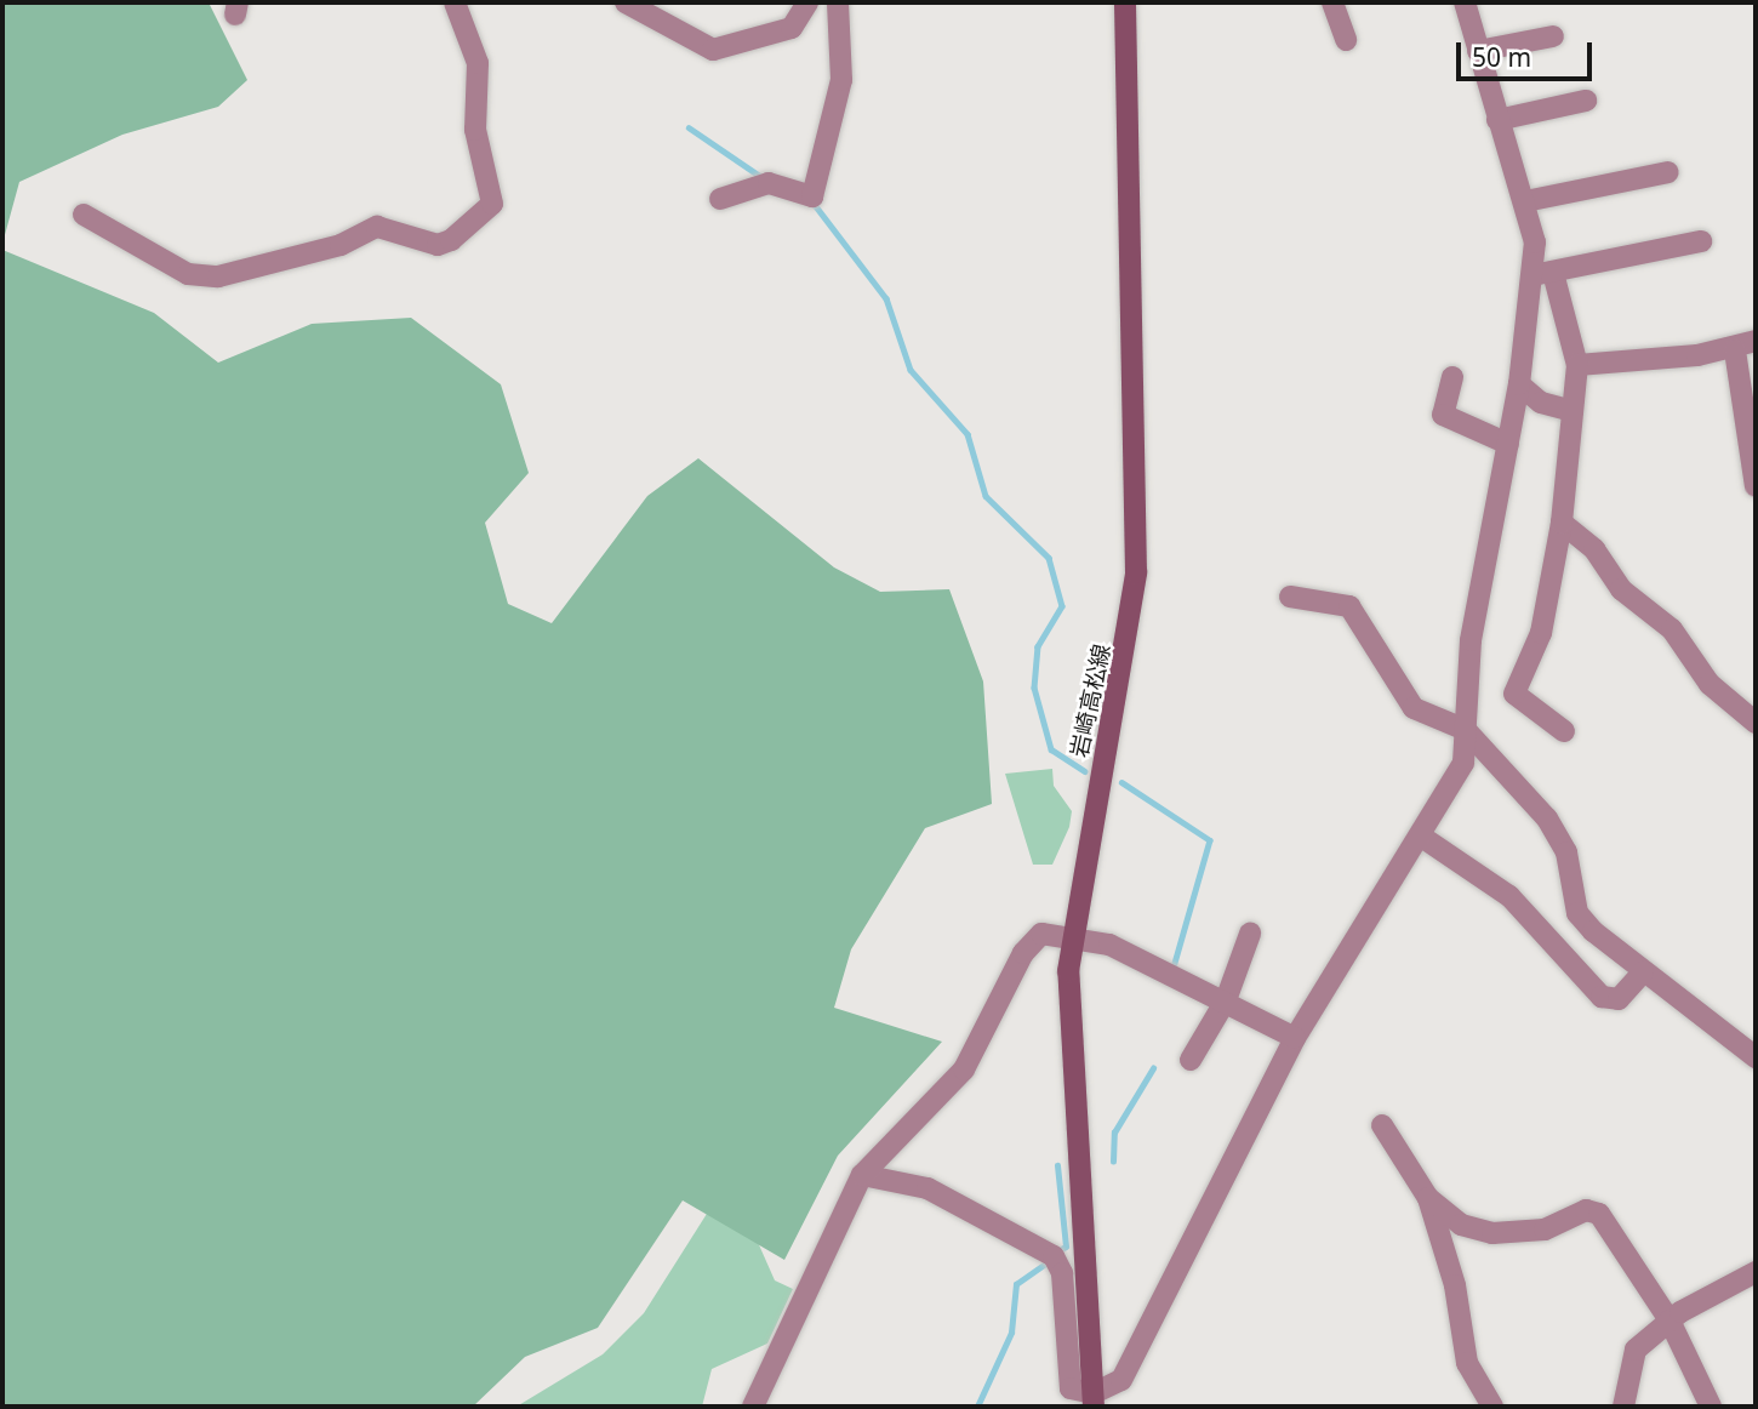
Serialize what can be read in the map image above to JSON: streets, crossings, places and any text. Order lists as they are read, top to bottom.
{
  "streets": {
    "main road": ["岩崎高松線"]
  },
  "scale_bar": "50 m"
}
